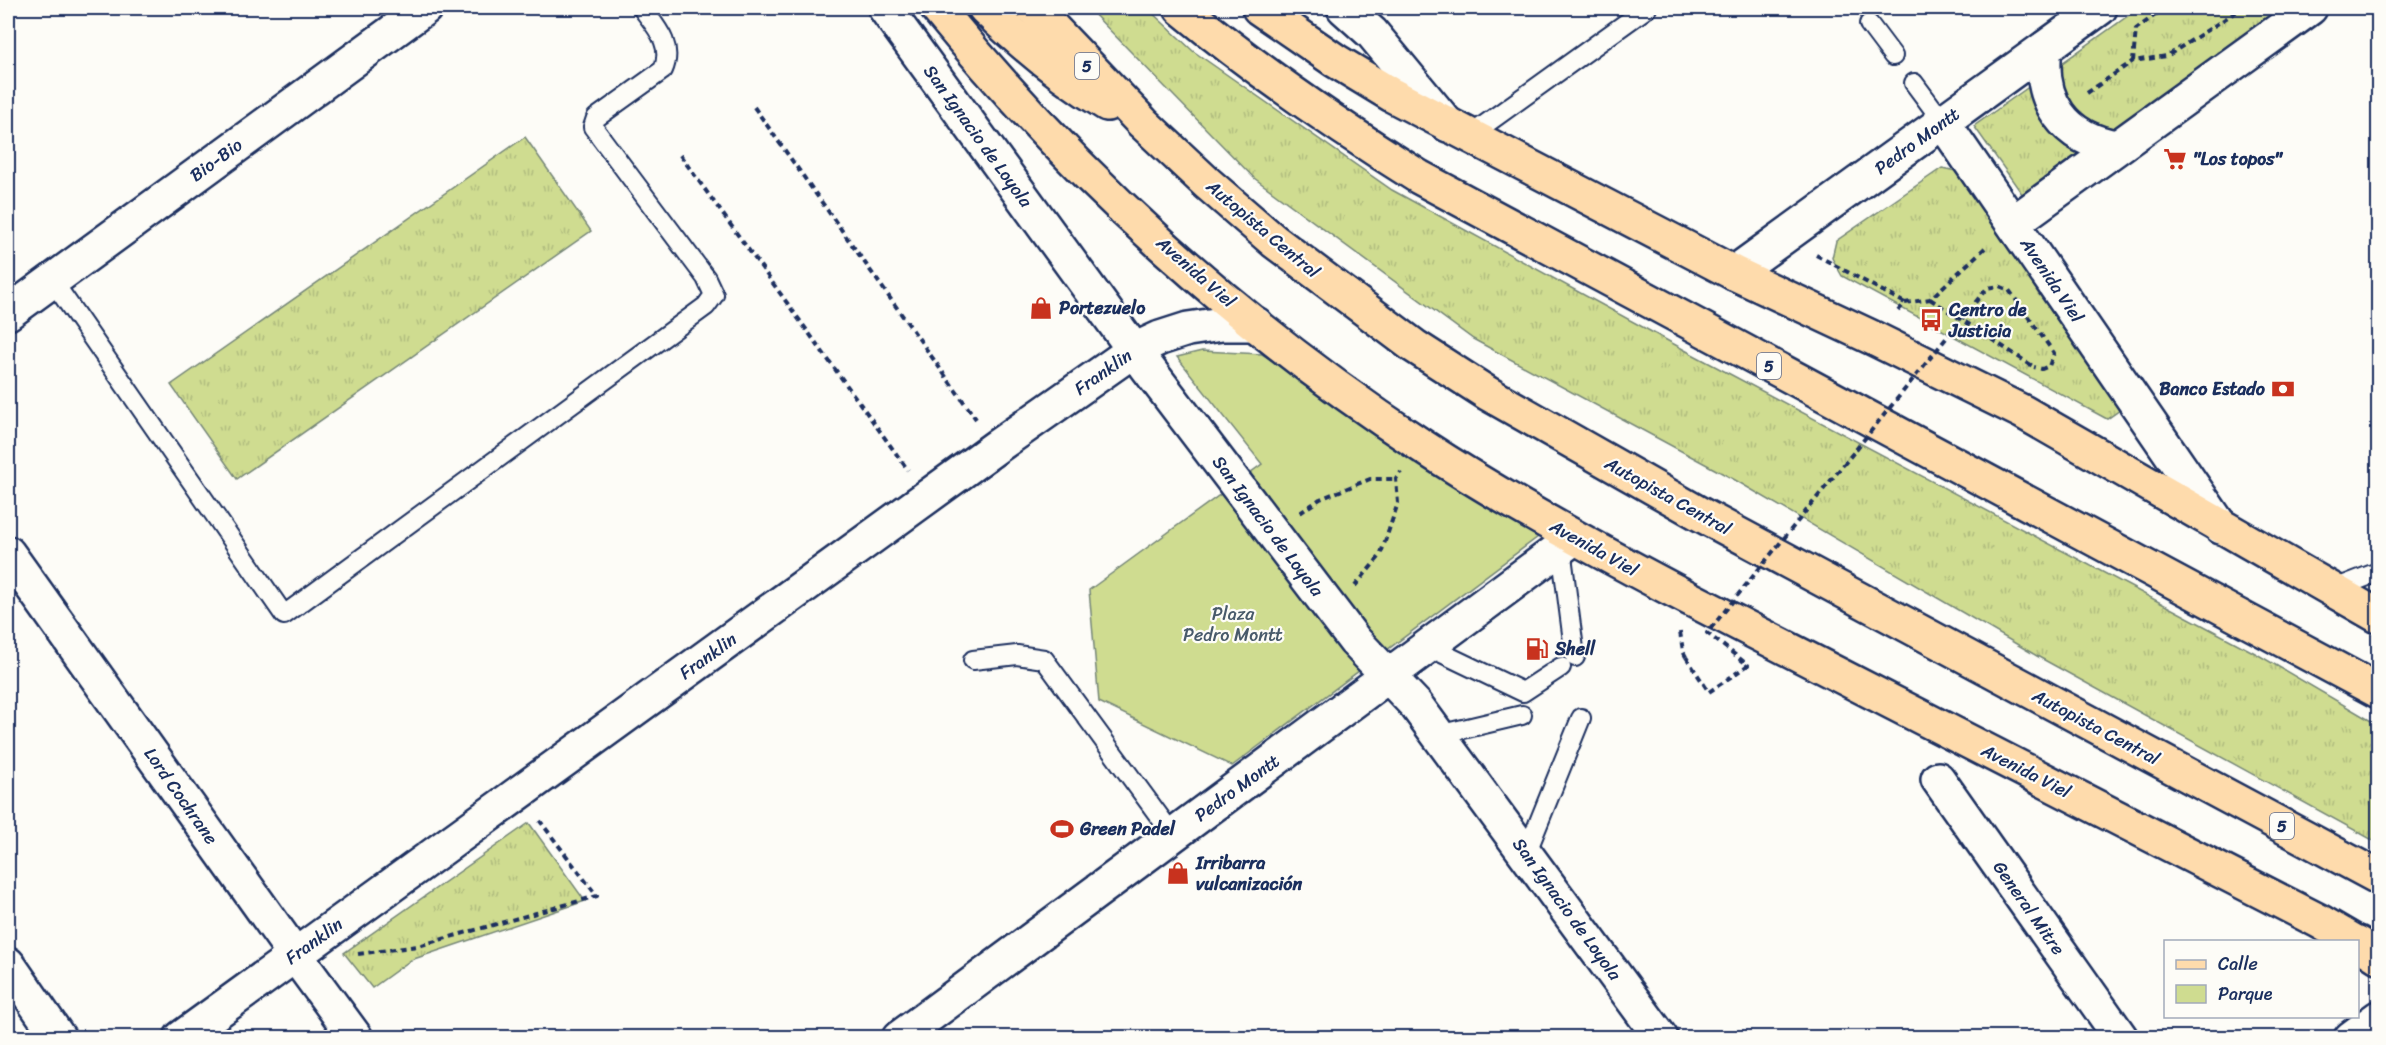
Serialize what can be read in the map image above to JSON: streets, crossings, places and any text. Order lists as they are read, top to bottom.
{
  "streets": {
    "main road": ["5", "Autopista Central", "Avenida Viel"],
    "street": [
      "San Ignacio de Loyola",
      "Pedro Montt",
      "Bio-Bio",
      "Franklin",
      "Lord Cochrane",
      "General Mitre"
    ]
  },
  "crossings": [
    ["San Ignacio de Loyola", "Pedro Montt"],
    ["San Ignacio de Loyola", "Franklin"],
    ["Pedro Montt", "Avenida Viel"],
    ["Avenida Viel", "Franklin"],
    ["Franklin", "Lord Cochrane"]
  ],
  "parks": ["Plaza Pedro Montt"],
  "places": {
    "supermarket": ["\"Los topos\""],
    "shop": ["Portezuelo", "Irribarra vulcanización"],
    "bus stop": ["Centro de Justicia"],
    "bank": ["Banco Estado"],
    "fuel station": ["Shell"],
    "sports": ["Green Padel"]
  },
  "legend": ["Calle", "Parque"]
}
